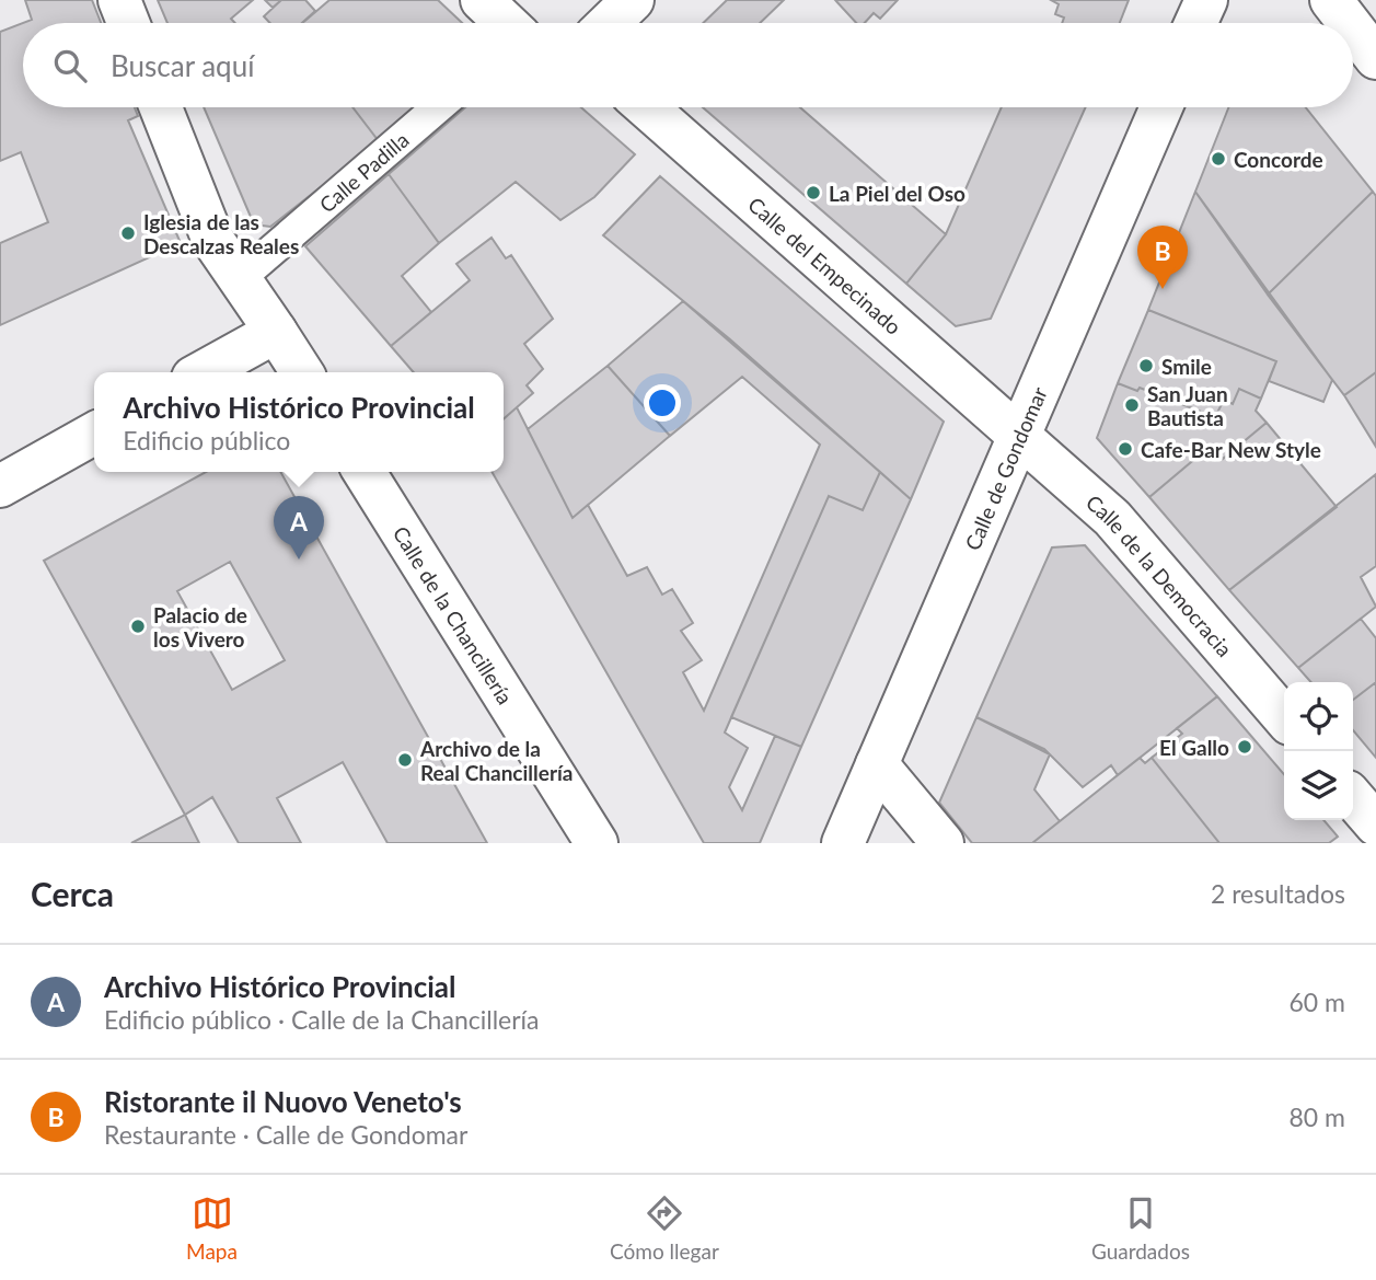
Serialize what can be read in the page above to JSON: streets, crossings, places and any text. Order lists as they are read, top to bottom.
{
  "streets": {
    "street": [
      "Calle Padilla",
      "Calle del Empecinado",
      "Calle de Gondomar",
      "Calle de la Democracia",
      "Calle de la Chancillería"
    ]
  },
  "crossings": [
    ["Calle del Empecinado", "Calle de Gondomar"],
    ["Calle del Empecinado", "Calle de la Democracia"],
    ["Calle de Gondomar", "Calle de la Democracia"]
  ],
  "places": [
    "Concorde",
    "La Piel del Oso",
    "Iglesia de las Descalzas Reales",
    "Smile",
    "San Juan Bautista",
    "Cafe-Bar New Style",
    "Palacio de los Vivero",
    "El Gallo",
    "Archivo de la Real Chancillería"
  ],
  "page": {
    "search": "Buscar aquí",
    "pins": ["B", "A"],
    "popup": ["Archivo Histórico Provincial", "Edificio público"],
    "heading": ["Cerca", "2 resultados"],
    "list": [
      {
        "mark": "A",
        "name": "Archivo Histórico Provincial",
        "note": "Edificio público · Calle de la Chancillería",
        "value": "60 m"
      },
      {
        "mark": "B",
        "name": "Ristorante il Nuovo Veneto's",
        "note": "Restaurante · Calle de Gondomar",
        "value": "80 m"
      }
    ],
    "nav": ["Mapa", "Cómo llegar", "Guardados"]
  }
}
